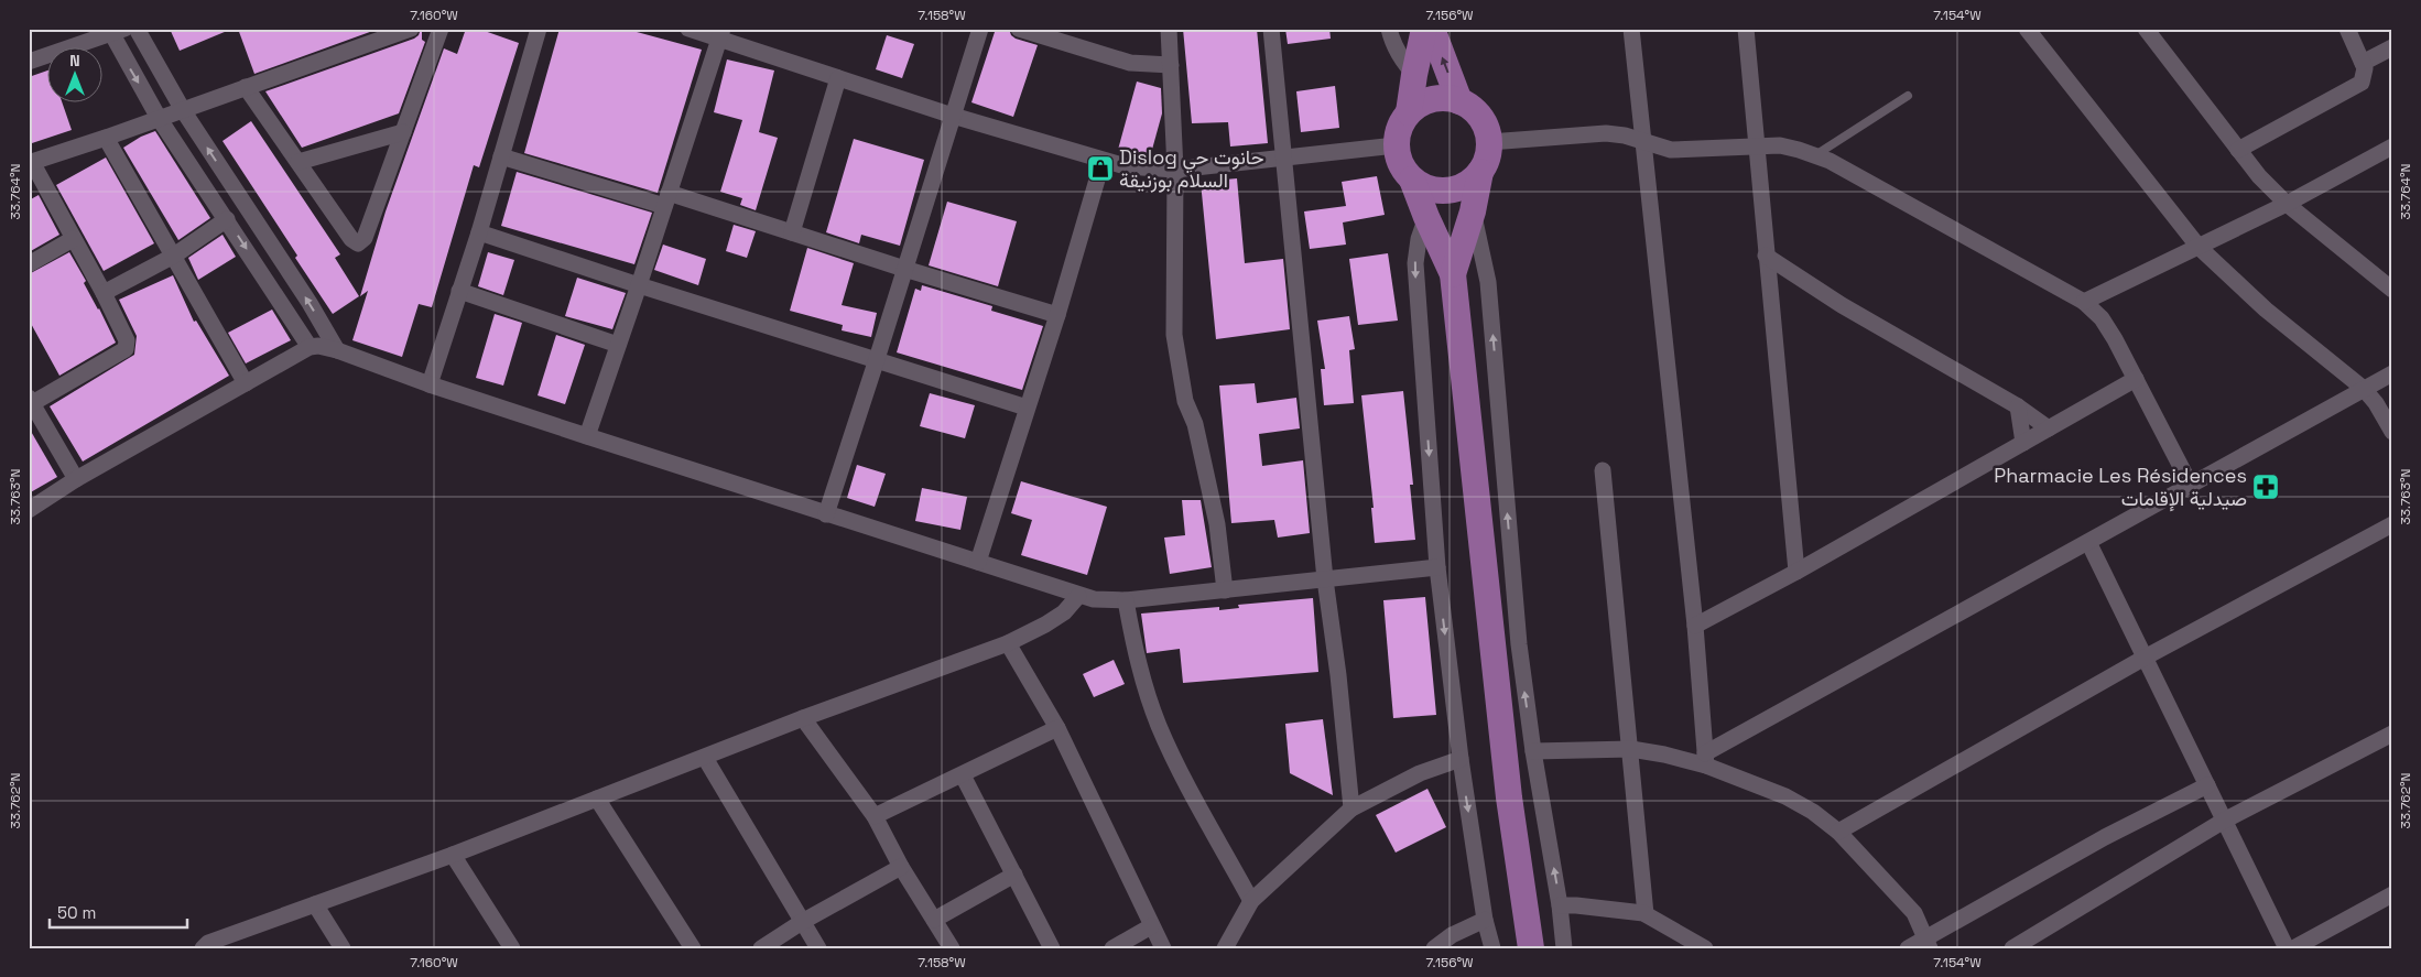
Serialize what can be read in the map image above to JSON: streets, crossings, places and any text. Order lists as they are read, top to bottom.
{
  "places": {
    "shop": ["Dislog حانوت حي السلام بوزنيقة"],
    "pharmacy": ["Pharmacie Les Résidences صيدلية الإقامات"]
  },
  "scale_bar": "50 m",
  "north": "top",
  "coordinates": [
    "7.160°W",
    "7.158°W",
    "7.156°W",
    "7.154°W",
    "33.764°N",
    "33.763°N",
    "33.762°N"
  ]
}
